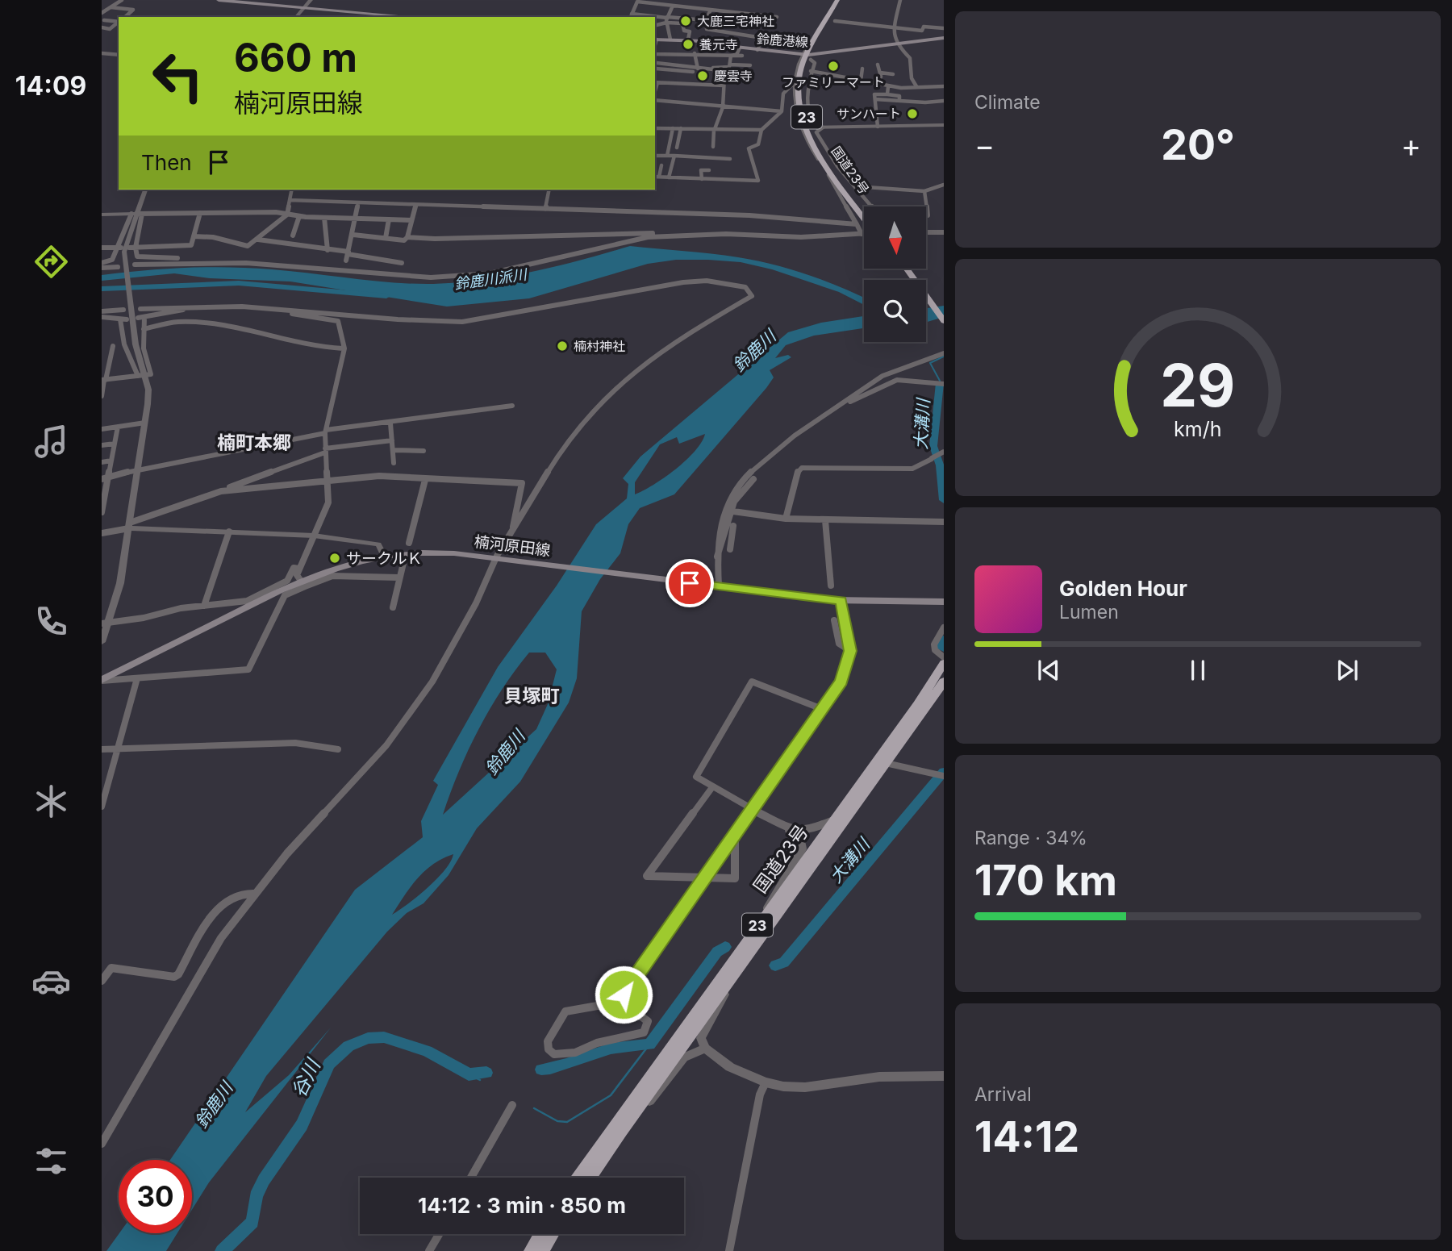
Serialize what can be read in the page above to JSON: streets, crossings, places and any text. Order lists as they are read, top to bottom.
{
  "streets": {
    "highway": ["23", "国道23号"],
    "main road": ["鈴鹿港線", "楠河原田線"]
  },
  "crossings": [
    ["鈴鹿港線", "国道23号"]
  ],
  "districts": ["楠町本郷", "貝塚町"],
  "water": [
    "鈴鹿川派川",
    "鈴鹿川",
    "大溝川",
    "谷川"
  ],
  "places": [
    "大鹿三宅神社",
    "養元寺",
    "ファミリーマート",
    "慶雲寺",
    "サンハート",
    "楠村神社",
    "サークルＫ"
  ],
  "north": "bottom",
  "page": {
    "tabs": "14:09",
    "tile": [
      "Climate",
      ["Range · 34%", "170 km"],
      ["Arrival", "14:12"]
    ],
    "turn": ["660 m", "楠河原田線"],
    "heat": ["−", "20°", "+"],
    "then": "Then",
    "song": ["Golden Hour", "Lumen"],
    "limit": "30",
    "trip": "14:12 · 3 min · 850 m",
    "gauge": ["29", "km/h"]
  }
}
